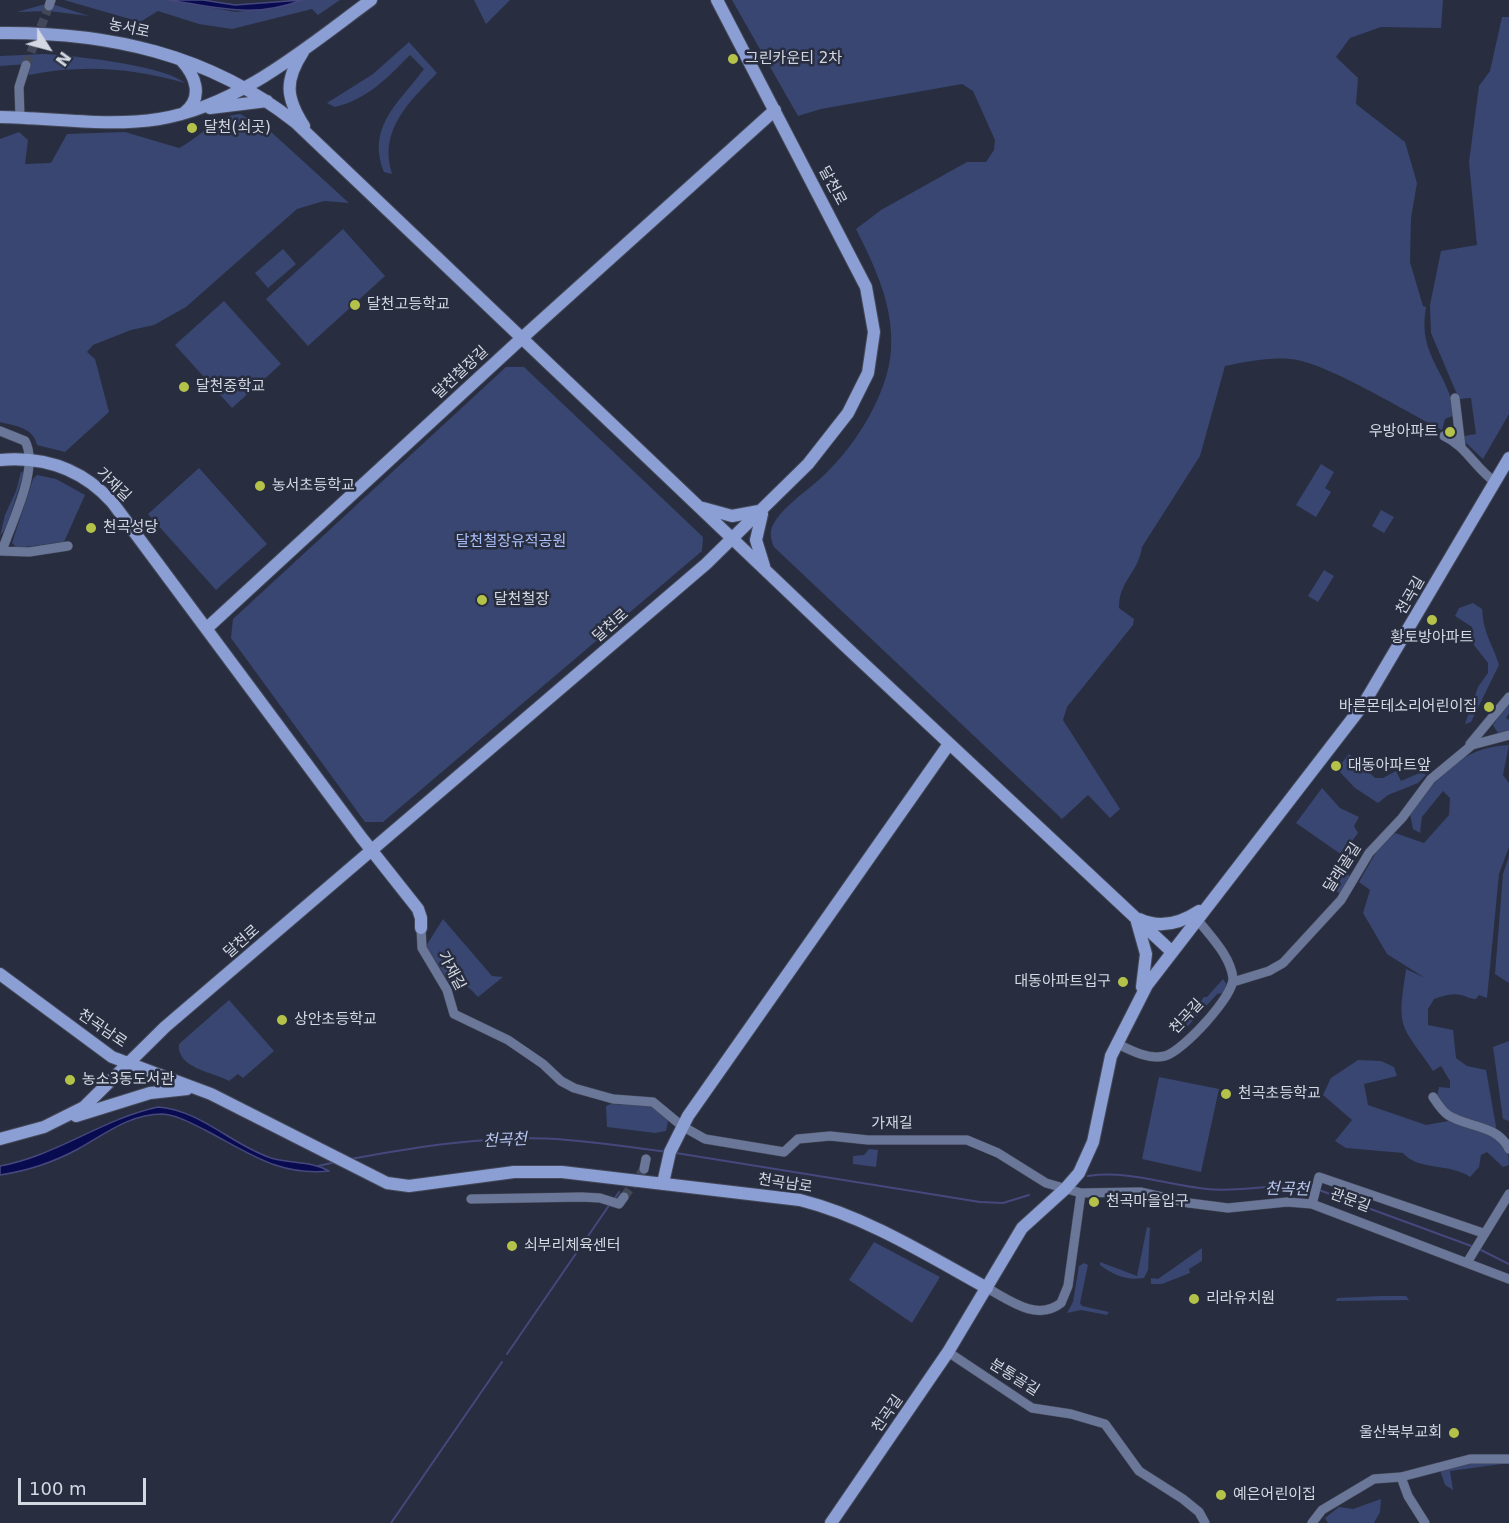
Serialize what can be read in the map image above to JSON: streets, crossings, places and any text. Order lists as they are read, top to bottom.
{
  "streets": {
    "street": [
      "농서로",
      "달천로",
      "달천철장길",
      "가재길",
      "천곡길",
      "달래골길",
      "천곡남로",
      "관문길",
      "분통골길"
    ]
  },
  "crossings": [
    ["달천로", "가재길"],
    ["달천로", "천곡남로"],
    ["달천철장길", "가재길"],
    ["가재길", "천곡길"],
    ["가재길", "관문길"],
    ["천곡길", "달래골길"],
    ["천곡길", "천곡남로"],
    ["천곡길", "관문길"],
    ["천곡길", "분통골길"],
    ["천곡남로", "관문길"]
  ],
  "water": ["천곡천"],
  "parks": ["달천철장유적공원"],
  "places": [
    "그린카운티 2차",
    "달천(쇠곳)",
    "달천고등학교",
    "달천중학교",
    "우방아파트",
    "농서초등학교",
    "천곡성당",
    "달천철장",
    "황토방아파트",
    "바른몬테소리어린이집",
    "대동아파트앞",
    "대동아파트입구",
    "상안초등학교",
    "농소3동도서관",
    "천곡초등학교",
    "천곡마을입구",
    "쇠부리체육센터",
    "리라유치원",
    "울산북부교회",
    "예은어린이집"
  ],
  "scale_bar": "100 m",
  "north": "bottom right"
}
